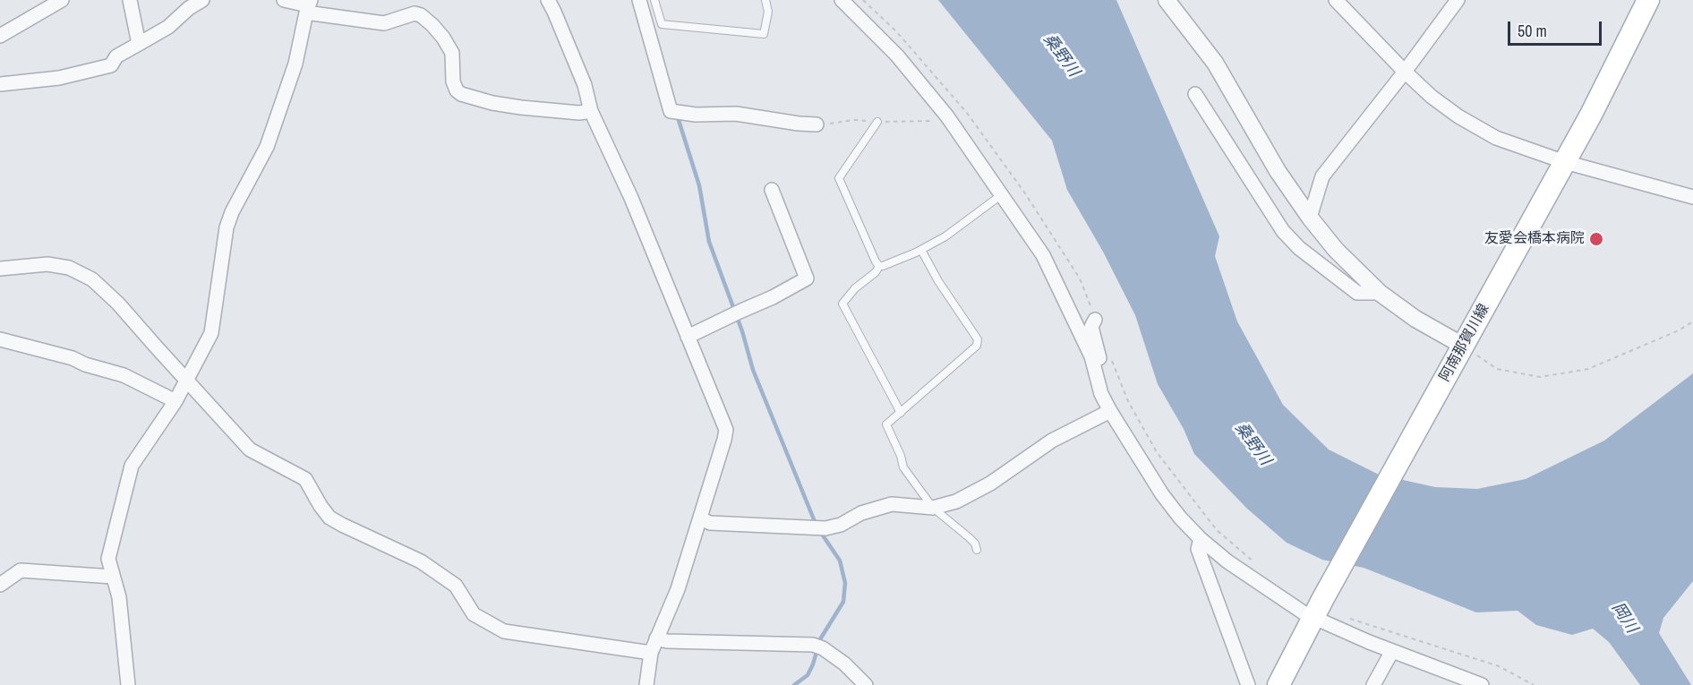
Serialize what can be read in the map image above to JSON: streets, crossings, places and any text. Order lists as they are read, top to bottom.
{
  "streets": {
    "main road": ["阿南那賀川線"]
  },
  "water": ["桑野川", "岡川"],
  "places": ["友愛会橋本病院"],
  "scale_bar": "50 m"
}
